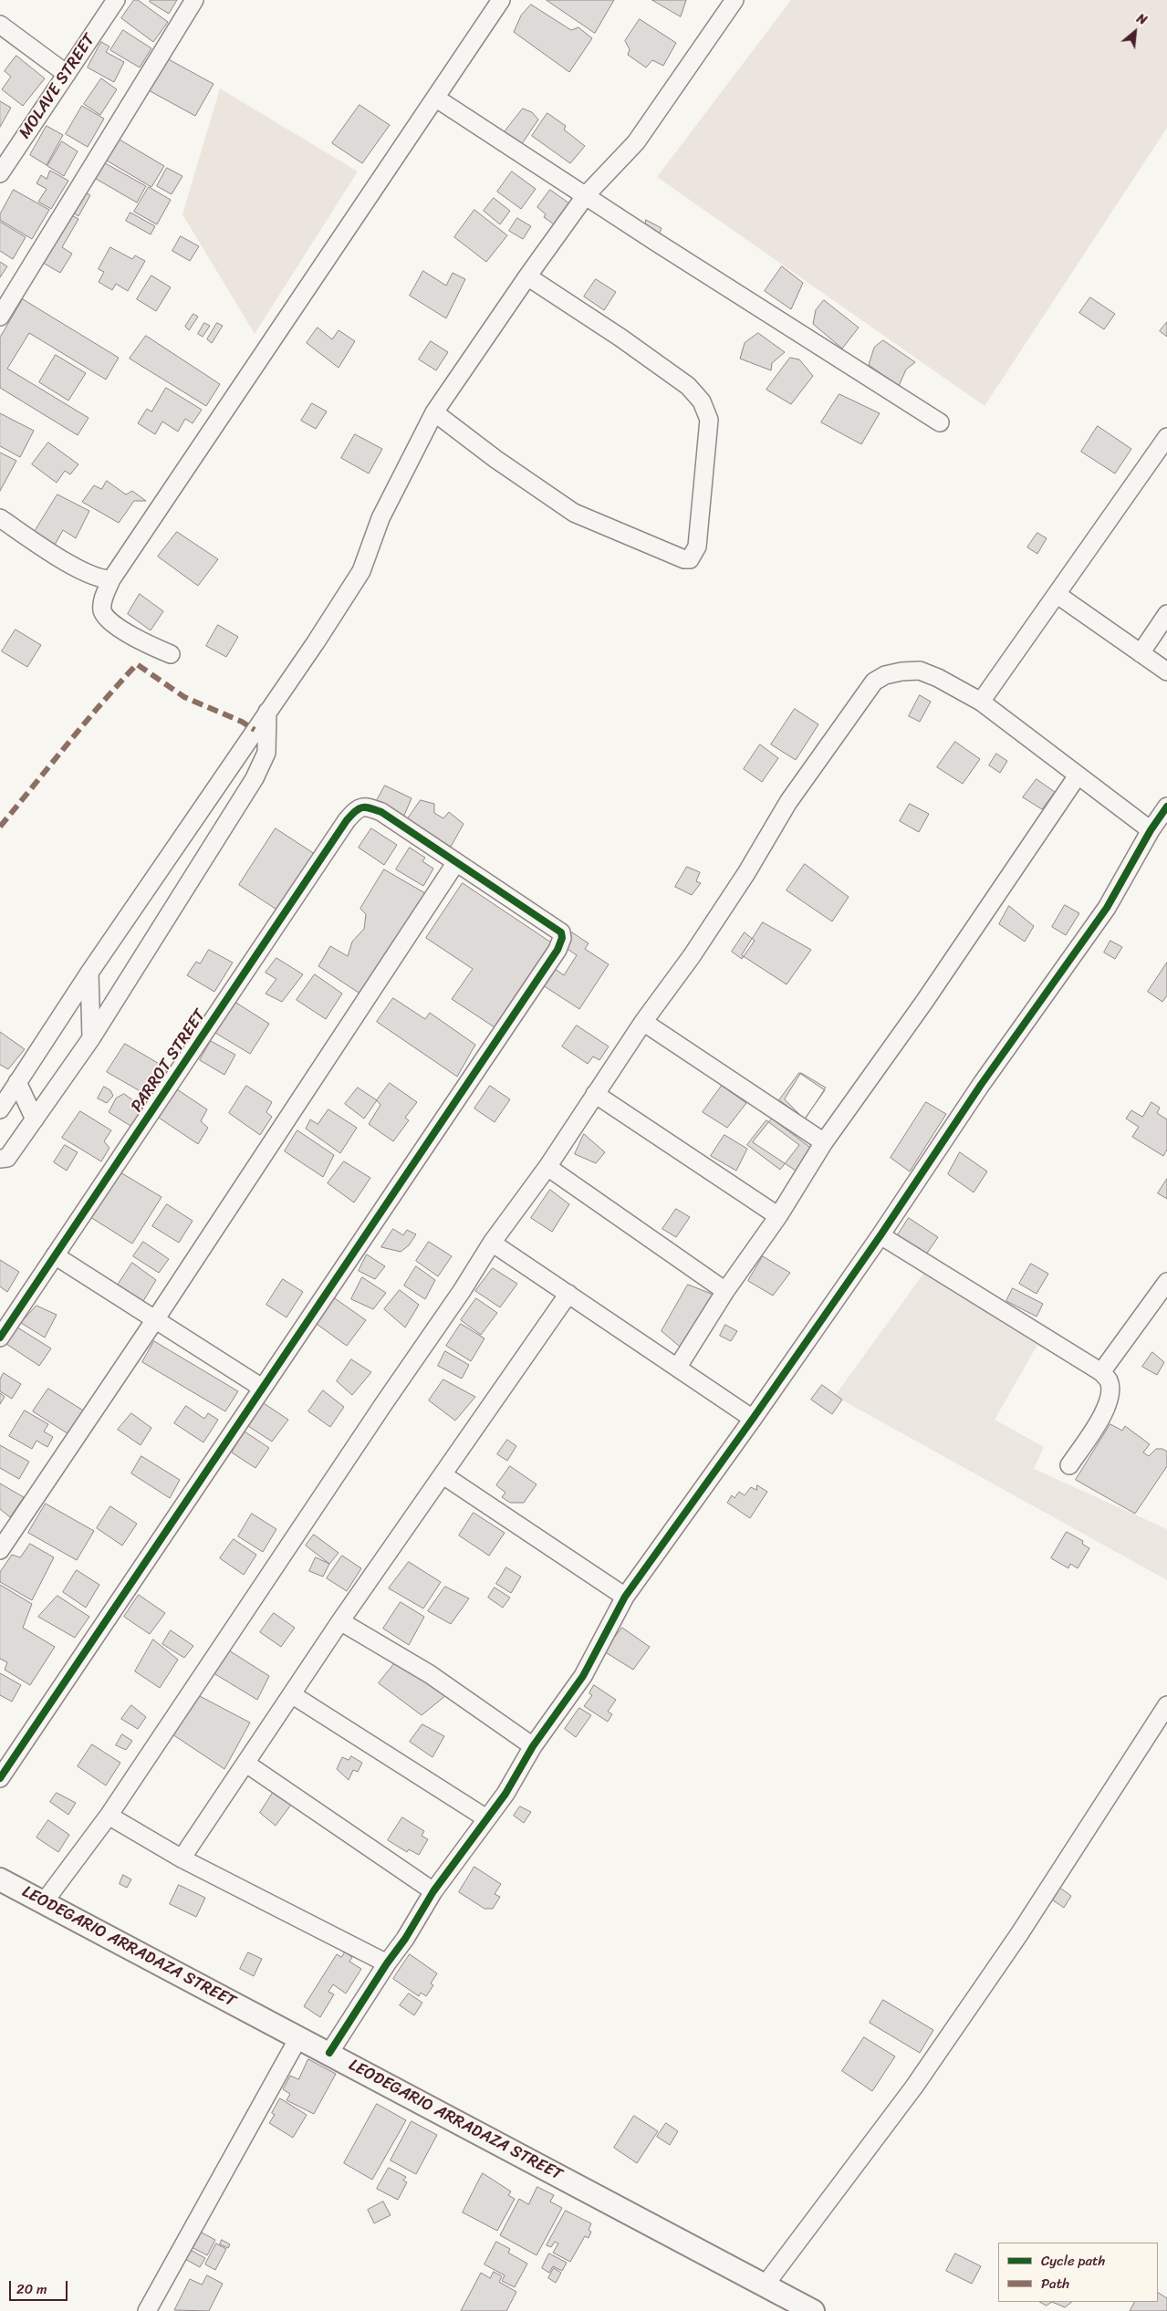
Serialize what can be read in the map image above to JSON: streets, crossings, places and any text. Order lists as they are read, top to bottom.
{
  "streets": {
    "street": ["MOLAVE STREET", "PARROT STREET", "LEODEGARIO ARRADAZA STREET"]
  },
  "legend": ["Cycle path", "Path"],
  "scale_bar": "20 m",
  "north": "top right"
}
